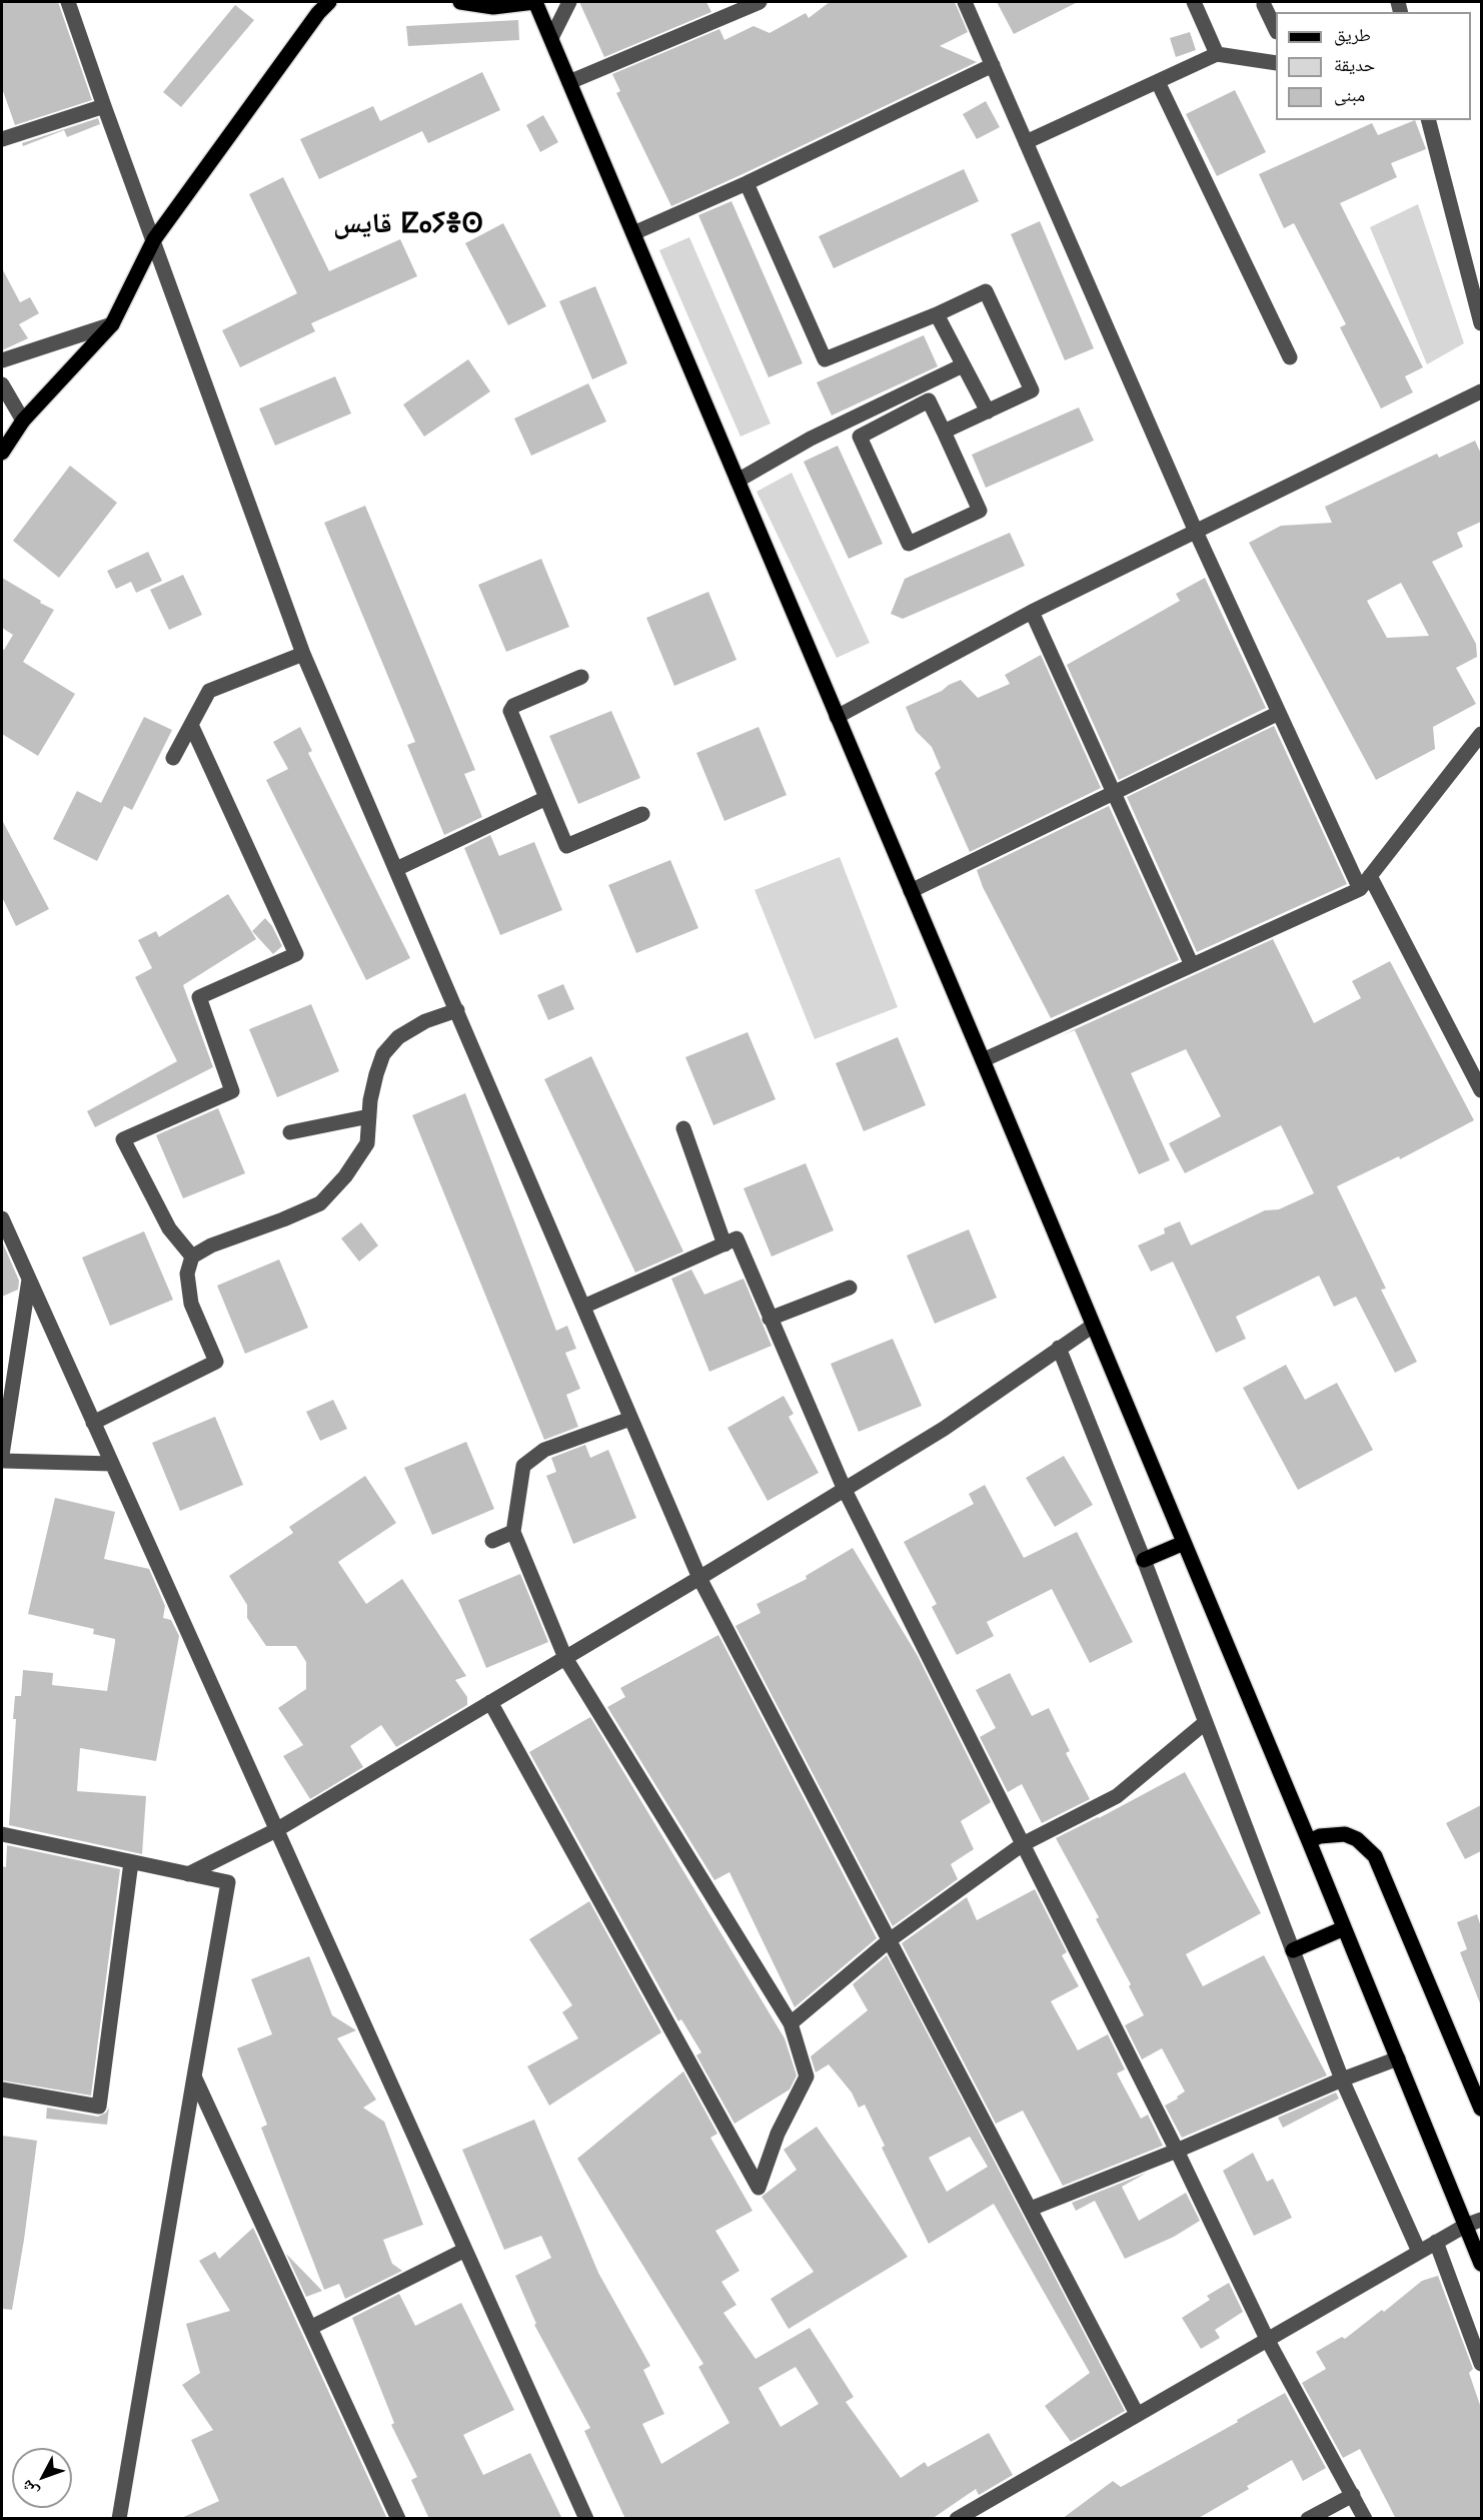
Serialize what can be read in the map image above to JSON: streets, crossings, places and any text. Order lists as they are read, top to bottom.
{
  "districts": ["قايس ⵇⴰⵢⴻⵙ"],
  "legend": ["طريق", "حديقة", "مبنى"],
  "north": "bottom left"
}
